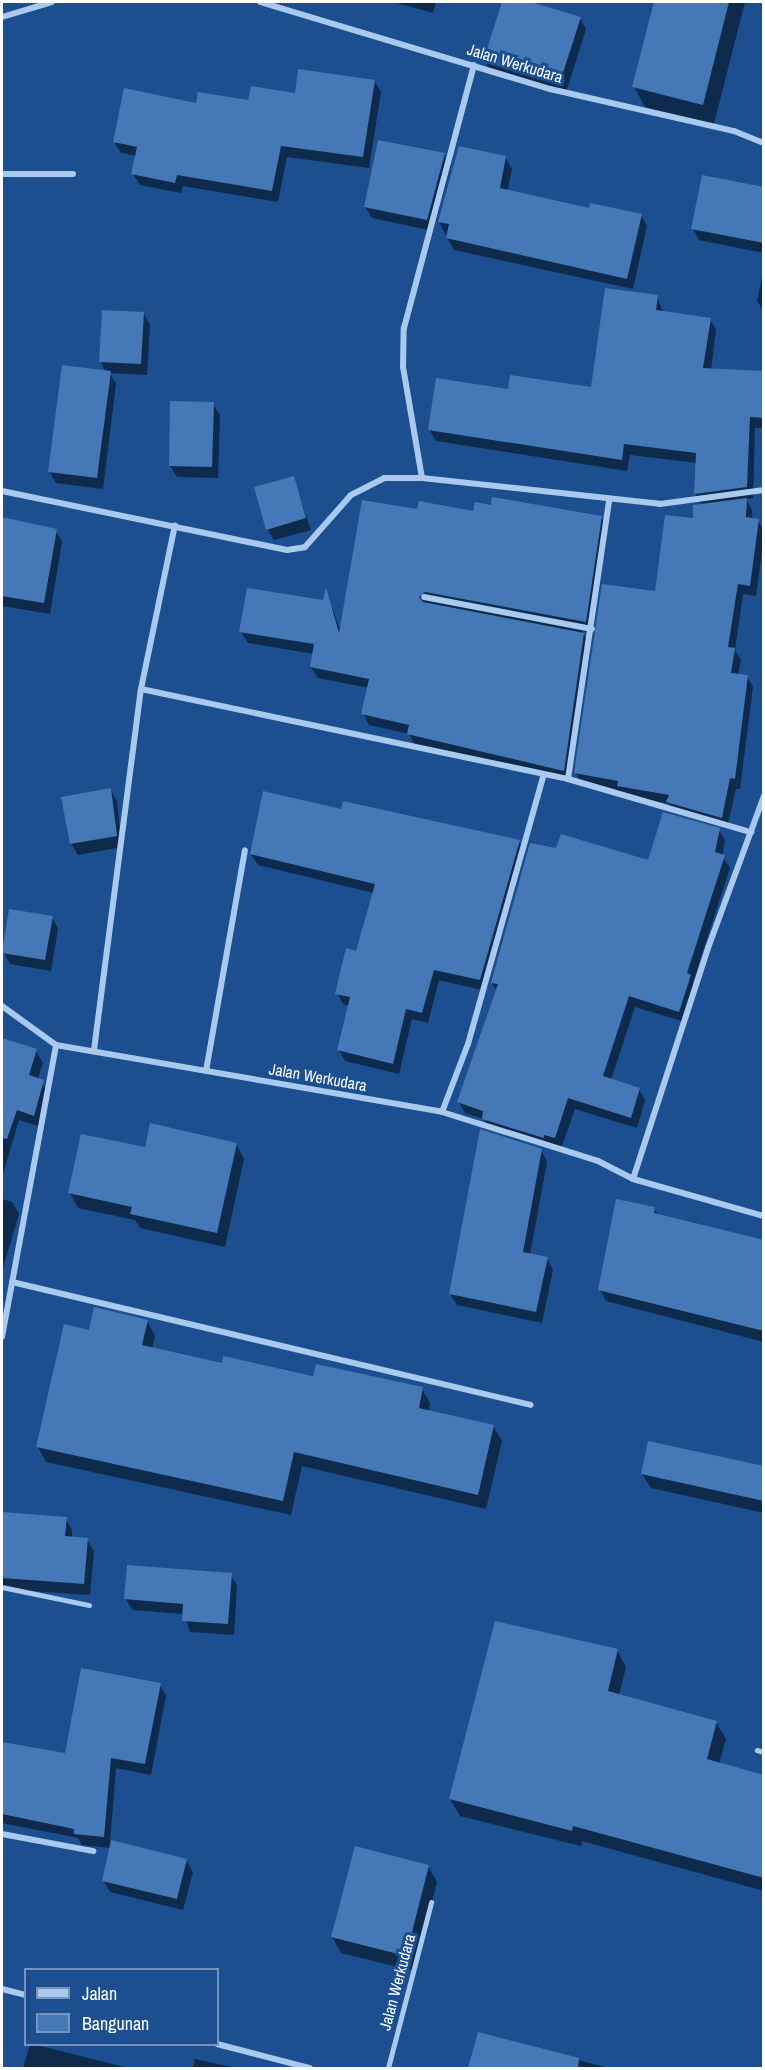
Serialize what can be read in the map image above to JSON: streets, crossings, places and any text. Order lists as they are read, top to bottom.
{
  "streets": {
    "street": ["Jalan Werkudara"]
  },
  "legend": ["Jalan", "Bangunan"]
}
